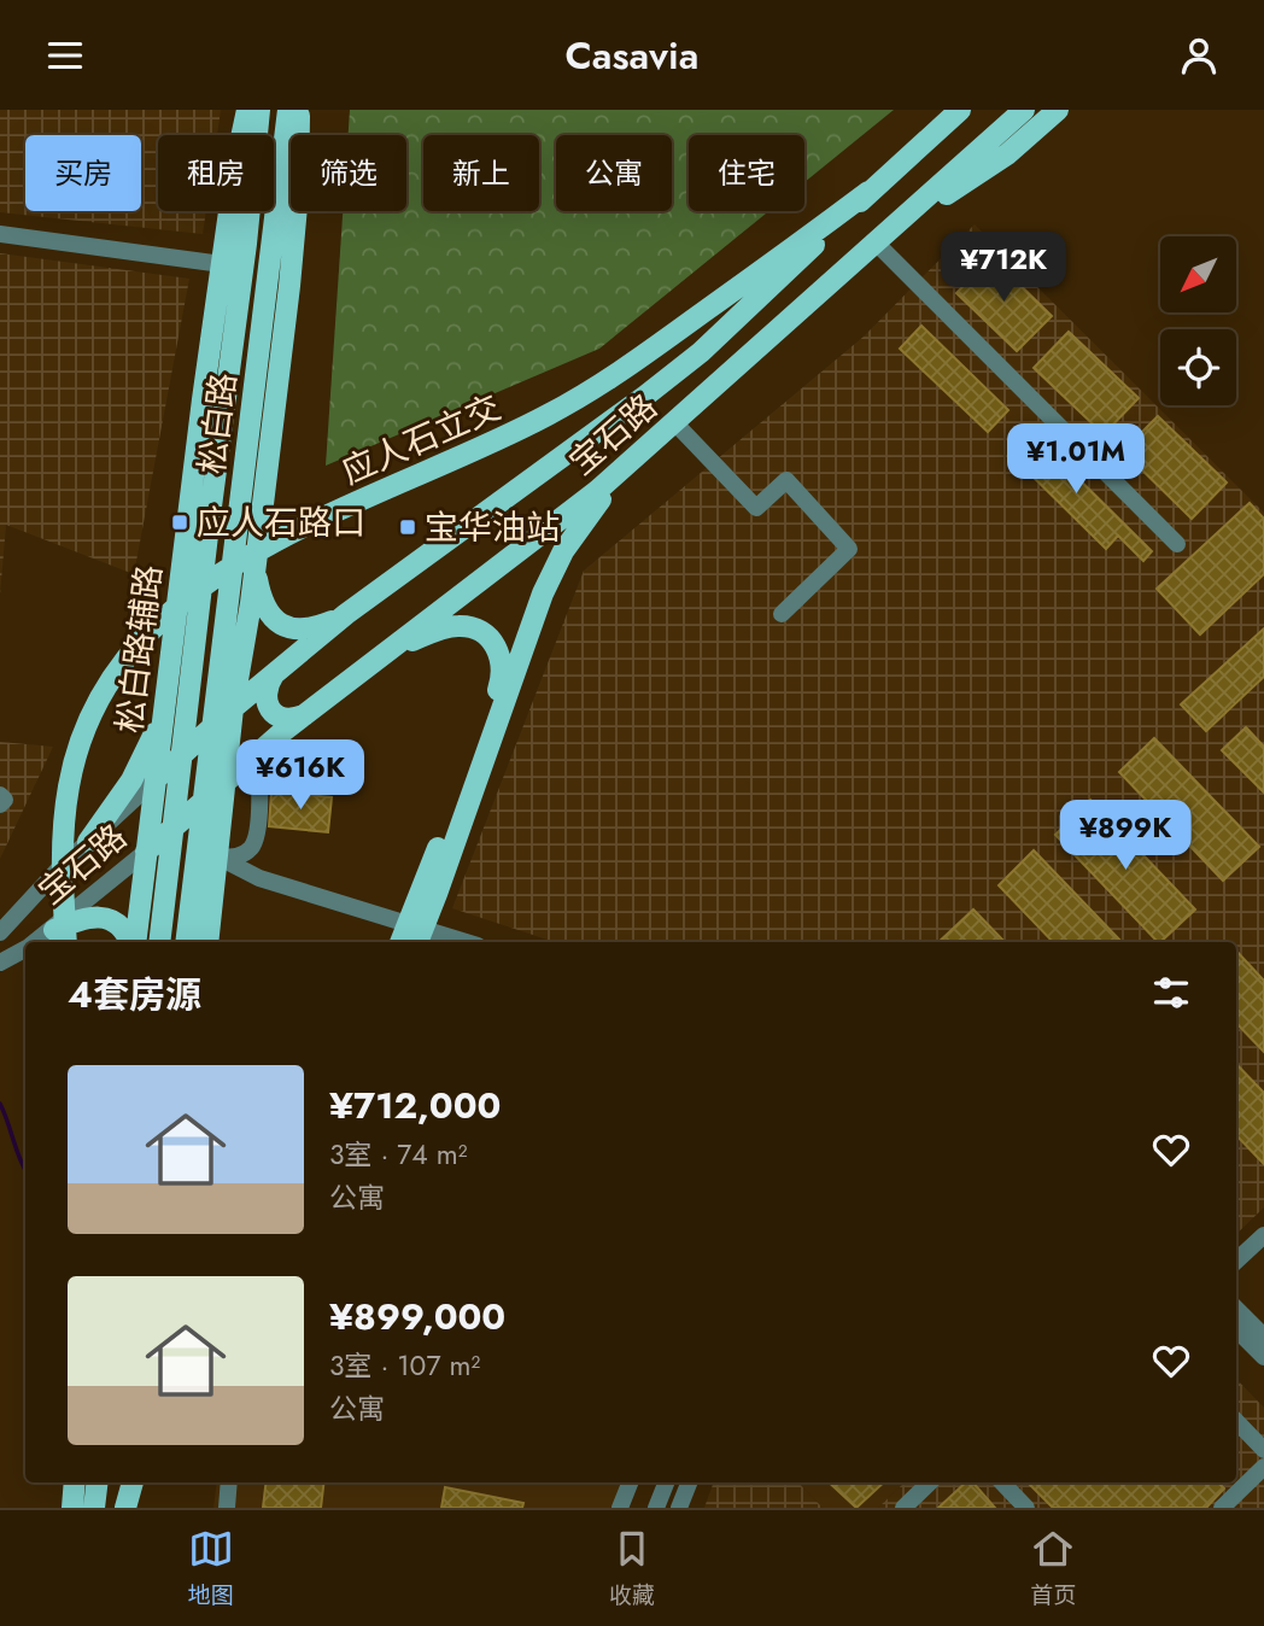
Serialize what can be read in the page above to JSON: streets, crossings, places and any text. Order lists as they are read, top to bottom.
{
  "streets": {
    "main road": [
      "松白路",
      "宝石路",
      "应人石立交",
      "松白路辅路"
    ]
  },
  "crossings": [
    ["宝石路", "应人石立交"],
    ["宝石路", "松白路辅路"]
  ],
  "places": {
    "transit": ["应人石路口", "宝华油站"]
  },
  "north": "bottom left",
  "page": {
    "header": "Casavia",
    "chip": [
      "买房",
      "租房",
      "筛选",
      "新上",
      "公寓",
      "住宅"
    ],
    "price": [
      "¥712K",
      "¥1.01M",
      "¥616K",
      "¥899K"
    ],
    "heading": "4套房源",
    "list": [
      {
        "name": "¥712,000",
        "note": "3室 · 74 m² · 公寓"
      },
      {
        "name": "¥899,000",
        "note": "3室 · 107 m² · 公寓"
      }
    ],
    "tabs": ["地图", "收藏", "首页"]
  }
}
